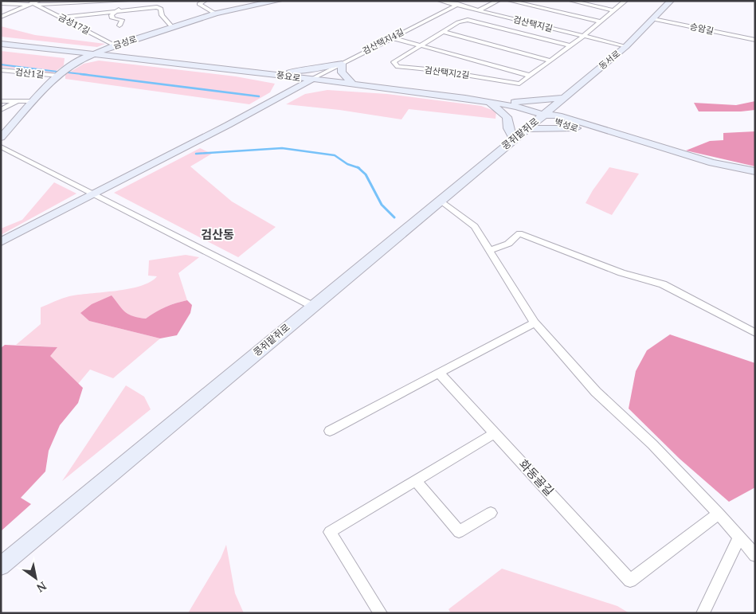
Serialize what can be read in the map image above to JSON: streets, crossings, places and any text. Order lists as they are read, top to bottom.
{
  "streets": {
    "main road": [
      "금성로",
      "동서로",
      "풍요로",
      "벽성로",
      "콩쥐팥쥐로"
    ],
    "street": [
      "금성17길",
      "검산택지길",
      "승암길",
      "검산택지4길",
      "검산택지2길",
      "검산1길",
      "화동골길"
    ]
  },
  "crossings": [
    ["금성17길", "금성로"],
    ["검산택지길", "검산택지4길"],
    ["검산택지길", "동서로"],
    ["검산택지길", "검산택지2길"],
    ["승암길", "동서로"],
    ["검산택지4길", "풍요로"],
    ["금성로", "검산1길"],
    ["금성로", "풍요로"],
    ["동서로", "풍요로"],
    ["동서로", "벽성로"],
    ["동서로", "콩쥐팥쥐로"],
    ["풍요로", "벽성로"],
    ["풍요로", "콩쥐팥쥐로"],
    ["벽성로", "콩쥐팥쥐로"]
  ],
  "districts": ["검산동"],
  "north": "bottom right"
}
